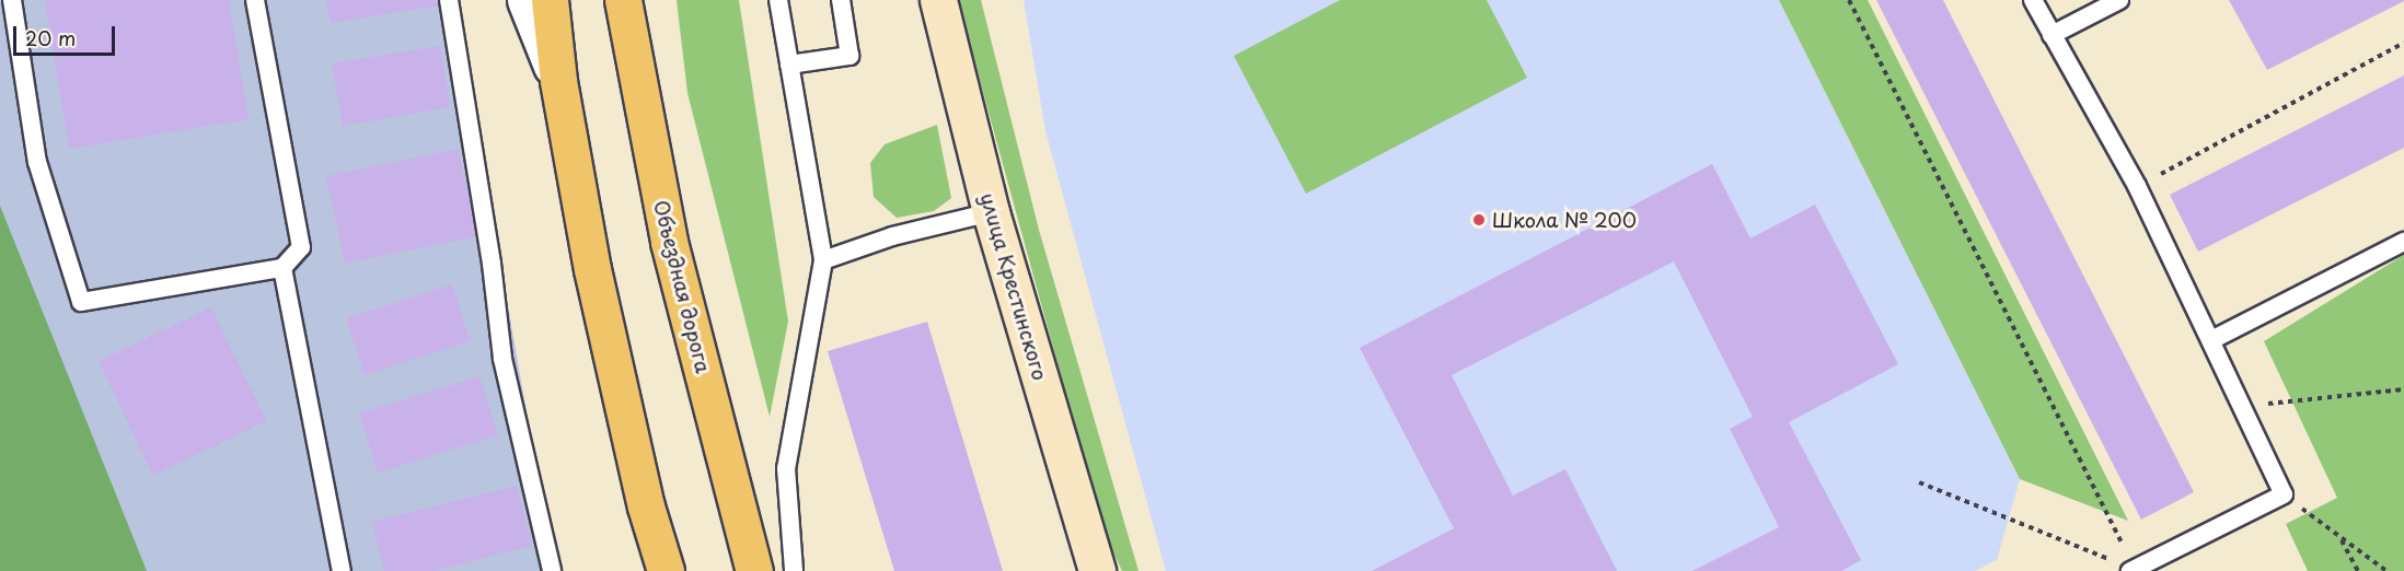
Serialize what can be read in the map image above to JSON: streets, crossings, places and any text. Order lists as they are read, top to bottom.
{
  "streets": {
    "main road": ["Объездная дорога"],
    "street": ["улица Крестинского"]
  },
  "places": ["Школа № 200"],
  "scale_bar": "20 m"
}
